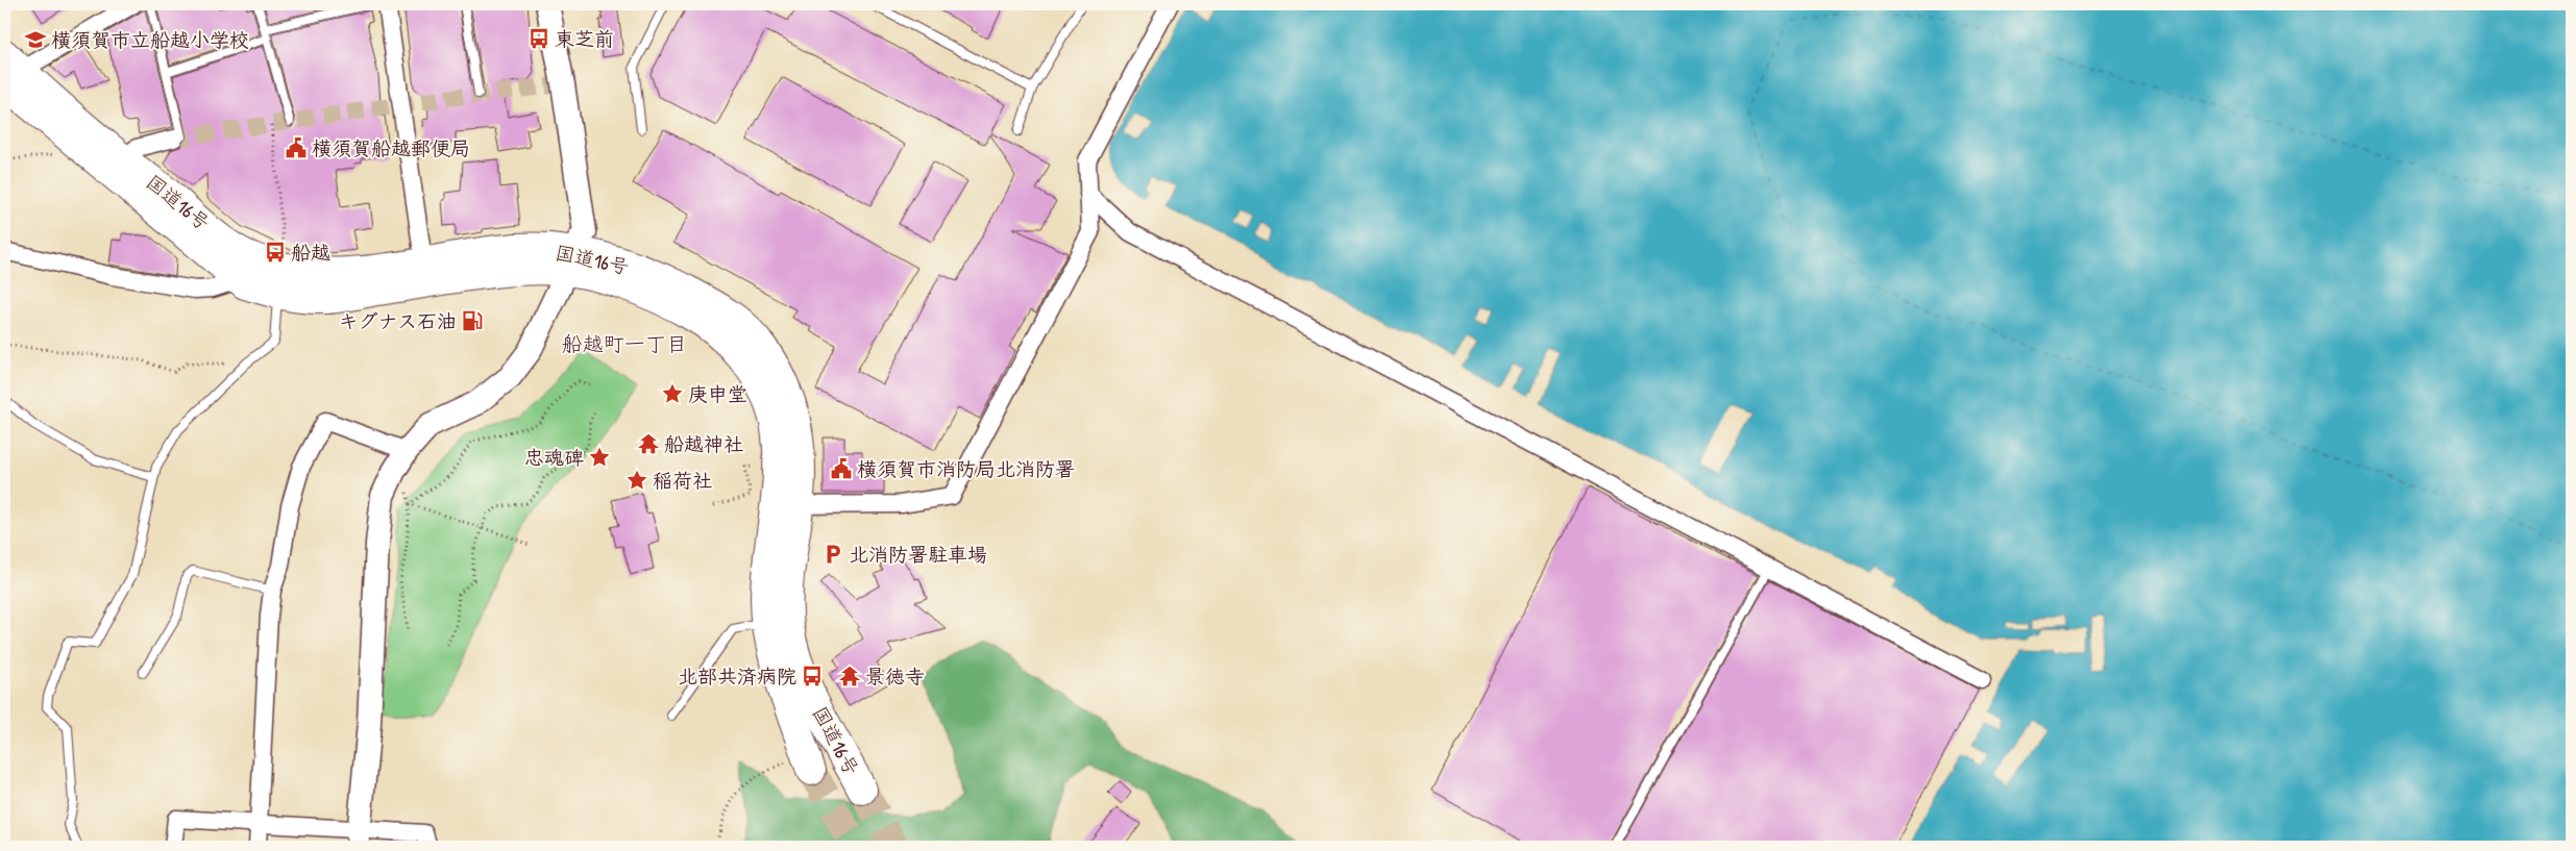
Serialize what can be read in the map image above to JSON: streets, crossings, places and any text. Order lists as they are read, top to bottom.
{
  "streets": {
    "highway": ["国道16号"]
  },
  "districts": ["船越町一丁目"],
  "places": {
    "bus stop": ["東芝前", "船越", "北部共済病院"],
    "school or university": ["横須賀市立船越小学校"],
    "public building": ["横須賀船越郵便局", "横須賀市消防局北消防署"],
    "fuel station": ["キグナス石油"],
    "place": ["庚申堂", "忠魂碑", "稲荷社"],
    "temple": ["船越神社", "景徳寺"],
    "parking": ["北消防署駐車場"]
  }
}
